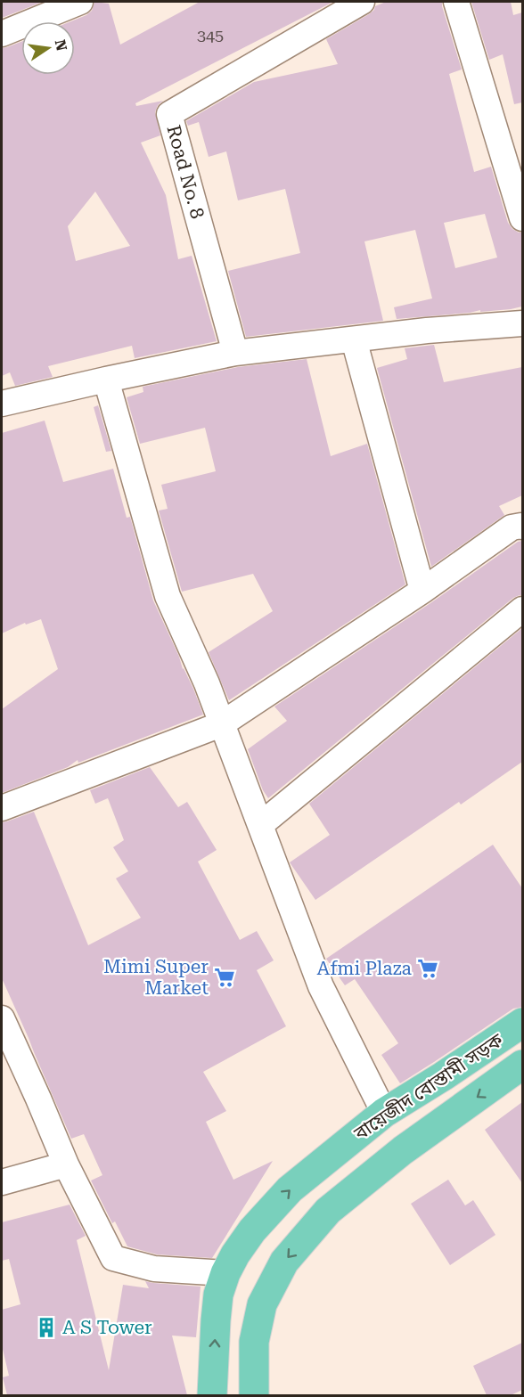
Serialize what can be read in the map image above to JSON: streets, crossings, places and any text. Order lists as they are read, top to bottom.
{
  "streets": {
    "main road": ["বায়েজীদ বোস্তামী সড়ক"],
    "street": ["Road No. 8"]
  },
  "places": {
    "supermarket": ["Afmi Plaza", "Mimi Super Market"],
    "building": ["A S Tower"]
  },
  "house_numbers": ["345"],
  "north": "right"
}
